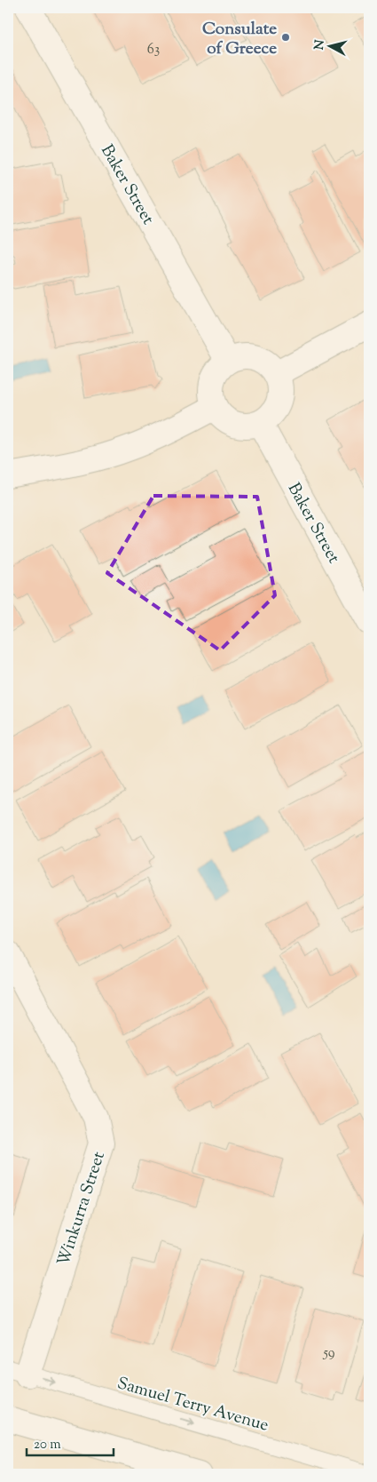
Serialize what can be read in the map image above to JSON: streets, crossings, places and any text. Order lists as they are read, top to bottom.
{
  "streets": {
    "main road": ["Baker Street", "Winkurra Street"],
    "lane": ["Samuel Terry Avenue"]
  },
  "crossings": [
    ["Winkurra Street", "Samuel Terry Avenue"]
  ],
  "one_way": ["Samuel Terry Avenue"],
  "places": ["Consulate of Greece"],
  "house_numbers": ["63", "59"],
  "scale_bar": "20 m",
  "north": "left"
}
